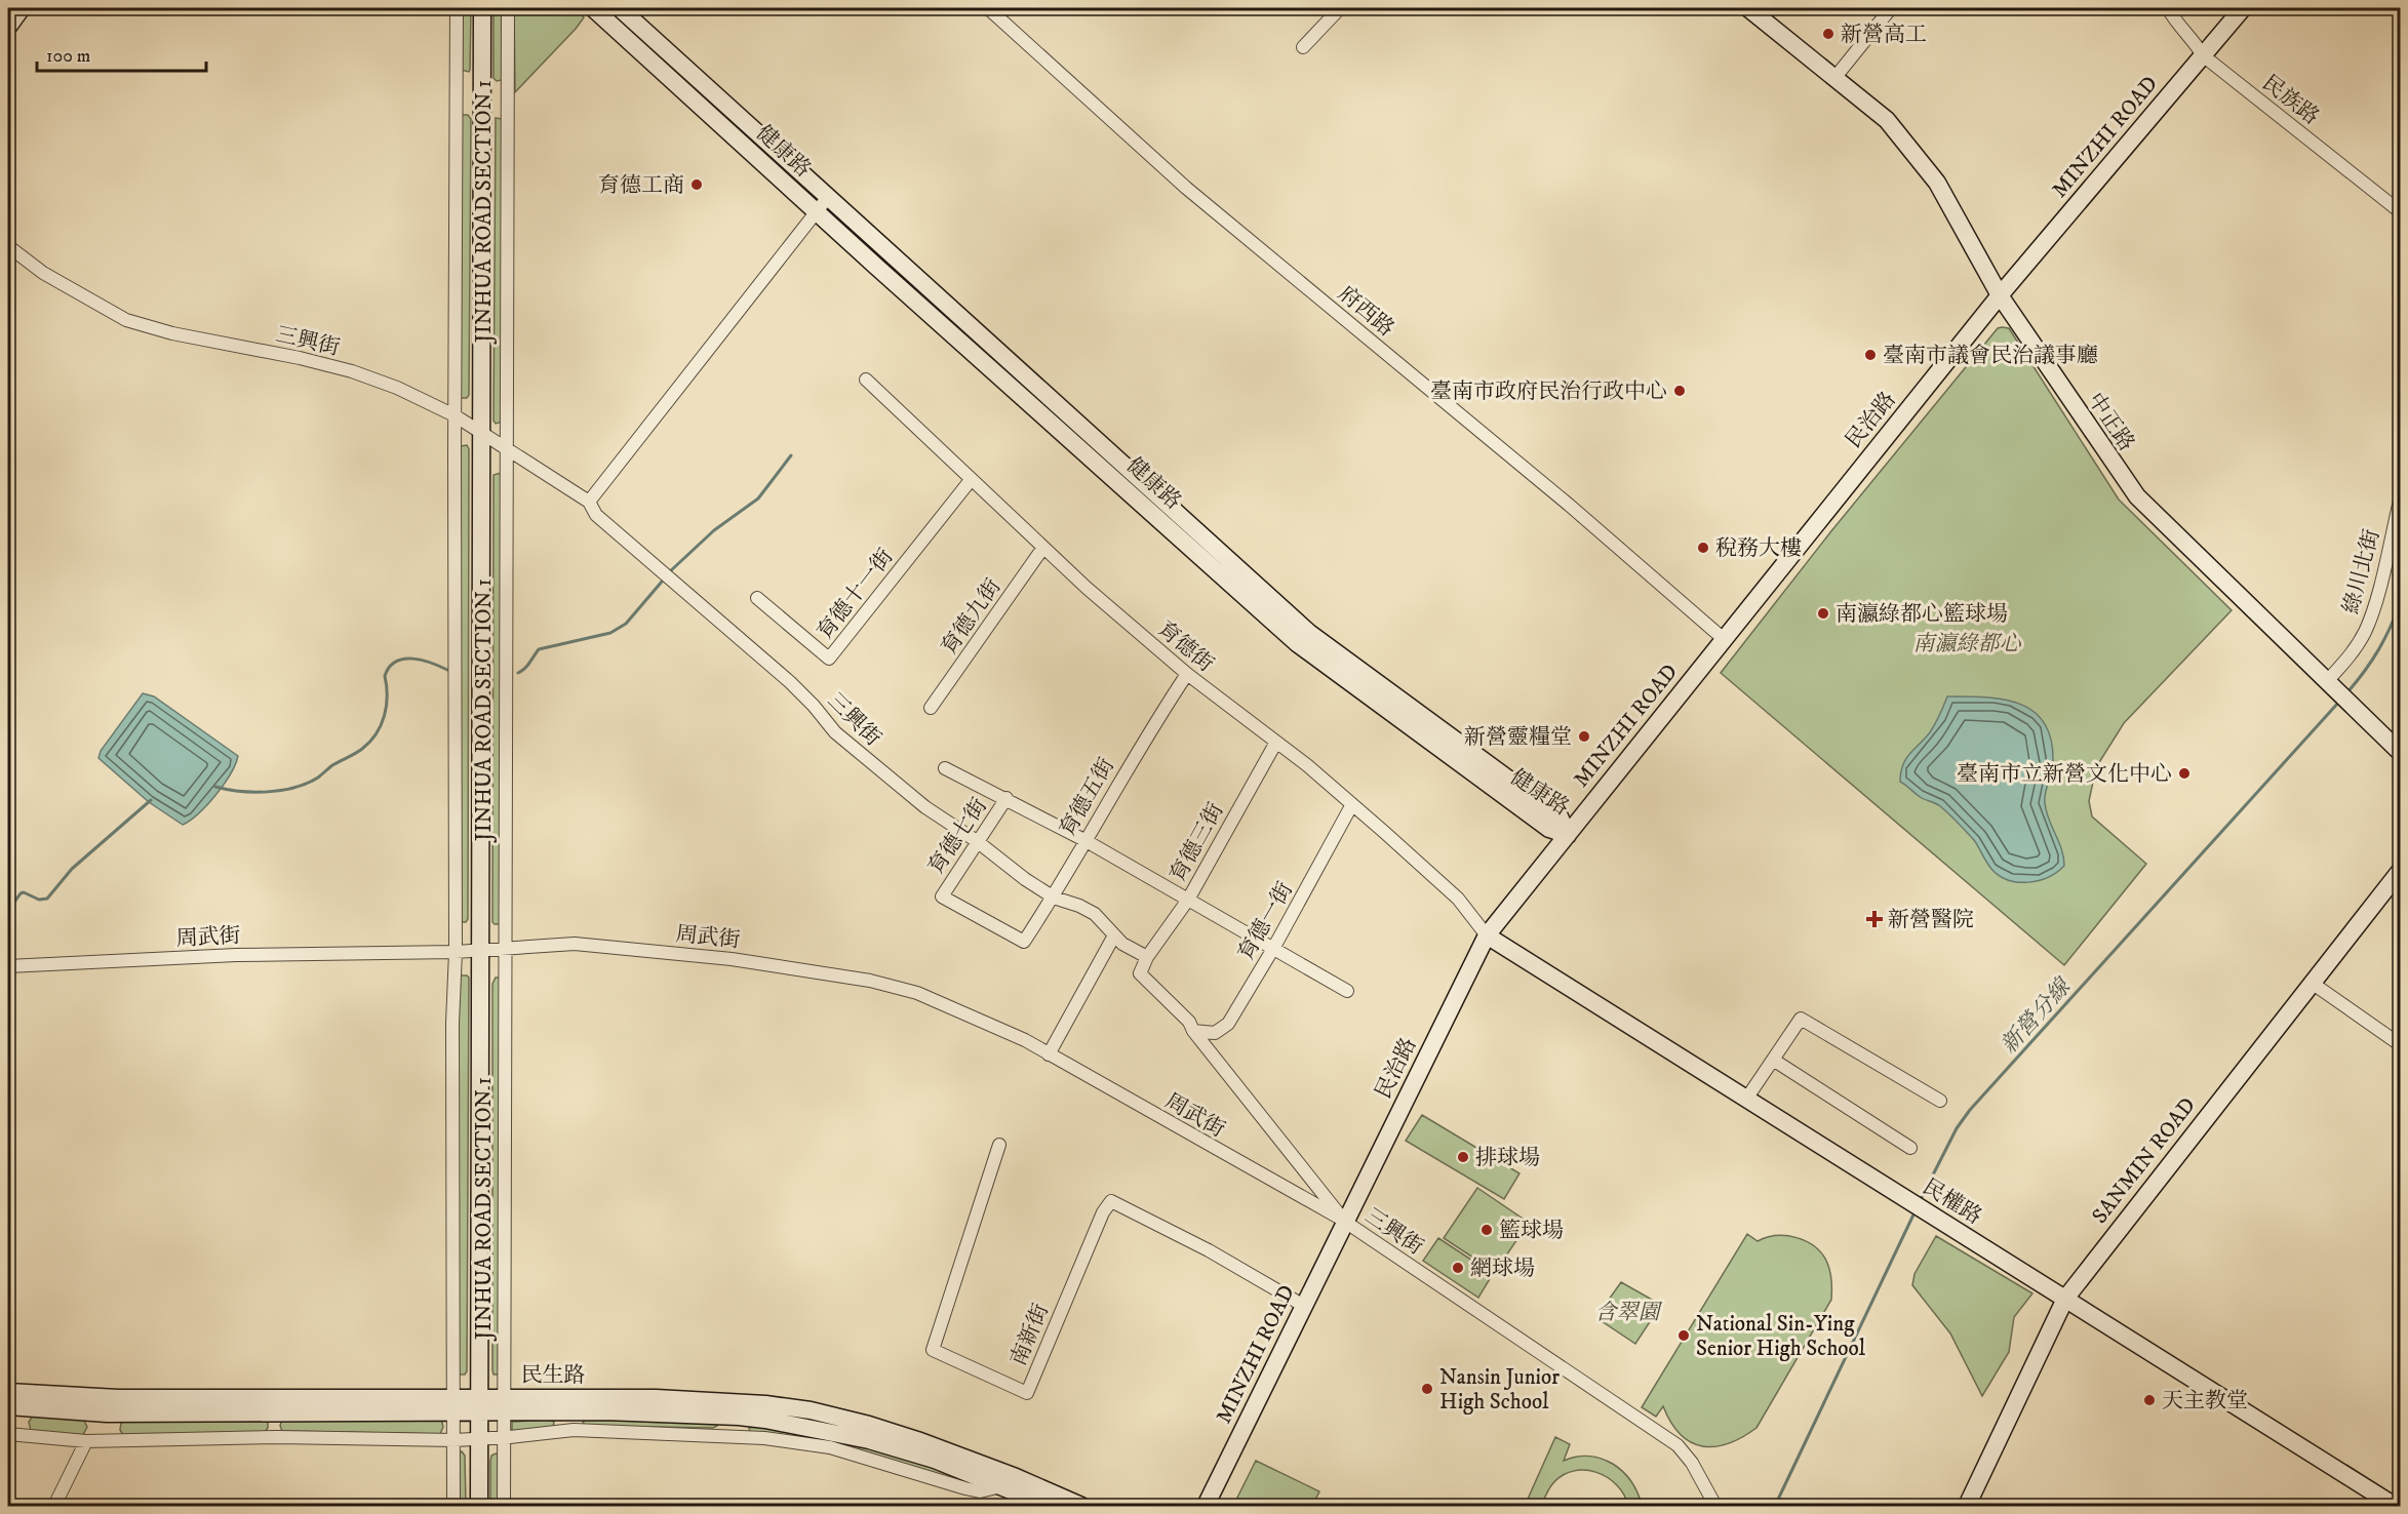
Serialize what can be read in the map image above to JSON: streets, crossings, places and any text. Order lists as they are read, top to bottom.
{
  "streets": {
    "street": [
      "民族路",
      "MINZHI ROAD",
      "健康路",
      "JINHUA ROAD SECTION 1",
      "府西路",
      "三興街",
      "民治路",
      "中正路",
      "綠川北街",
      "育德十一街",
      "育德九街",
      "育德街",
      "育德五街",
      "育德七街",
      "育德三街",
      "育德一街",
      "周武街",
      "SANMIN ROAD",
      "民權路",
      "南新街",
      "民生路"
    ]
  },
  "crossings": [
    ["民族路", "MINZHI ROAD"],
    ["MINZHI ROAD", "健康路"],
    ["MINZHI ROAD", "府西路"],
    ["MINZHI ROAD", "三興街"],
    ["MINZHI ROAD", "民治路"],
    ["MINZHI ROAD", "中正路"],
    ["MINZHI ROAD", "育德街"],
    ["MINZHI ROAD", "周武街"],
    ["MINZHI ROAD", "民權路"],
    ["MINZHI ROAD", "南新街"],
    ["JINHUA ROAD SECTION 1", "三興街"],
    ["JINHUA ROAD SECTION 1", "周武街"],
    ["JINHUA ROAD SECTION 1", "民生路"],
    ["府西路", "民治路"],
    ["三興街", "民治路"],
    ["三興街", "育德五街"],
    ["三興街", "育德七街"],
    ["三興街", "育德三街"],
    ["三興街", "育德一街"],
    ["三興街", "周武街"],
    ["民治路", "中正路"],
    ["民治路", "育德街"],
    ["民治路", "周武街"],
    ["民治路", "民權路"],
    ["中正路", "綠川北街"],
    ["育德十一街", "育德街"],
    ["育德九街", "育德街"],
    ["育德街", "育德五街"],
    ["育德街", "育德三街"],
    ["育德街", "育德一街"],
    ["育德街", "民權路"],
    ["育德五街", "育德七街"],
    ["SANMIN ROAD", "民權路"]
  ],
  "water": ["新營分線"],
  "parks": ["南瀛綠都心", "含翠園"],
  "places": {
    "other": [
      "新營高工",
      "育德工商",
      "臺南市議會民治議事廳",
      "臺南市政府民治行政中心",
      "稅務大樓",
      "南瀛綠都心籃球場",
      "新營靈糧堂",
      "臺南市立新營文化中心",
      "排球場",
      "籃球場",
      "網球場",
      "National Sin-Ying Senior High School",
      "Nansin Junior High School",
      "天主教堂"
    ],
    "health": ["新營醫院"]
  },
  "scale_bar": "100 m"
}
